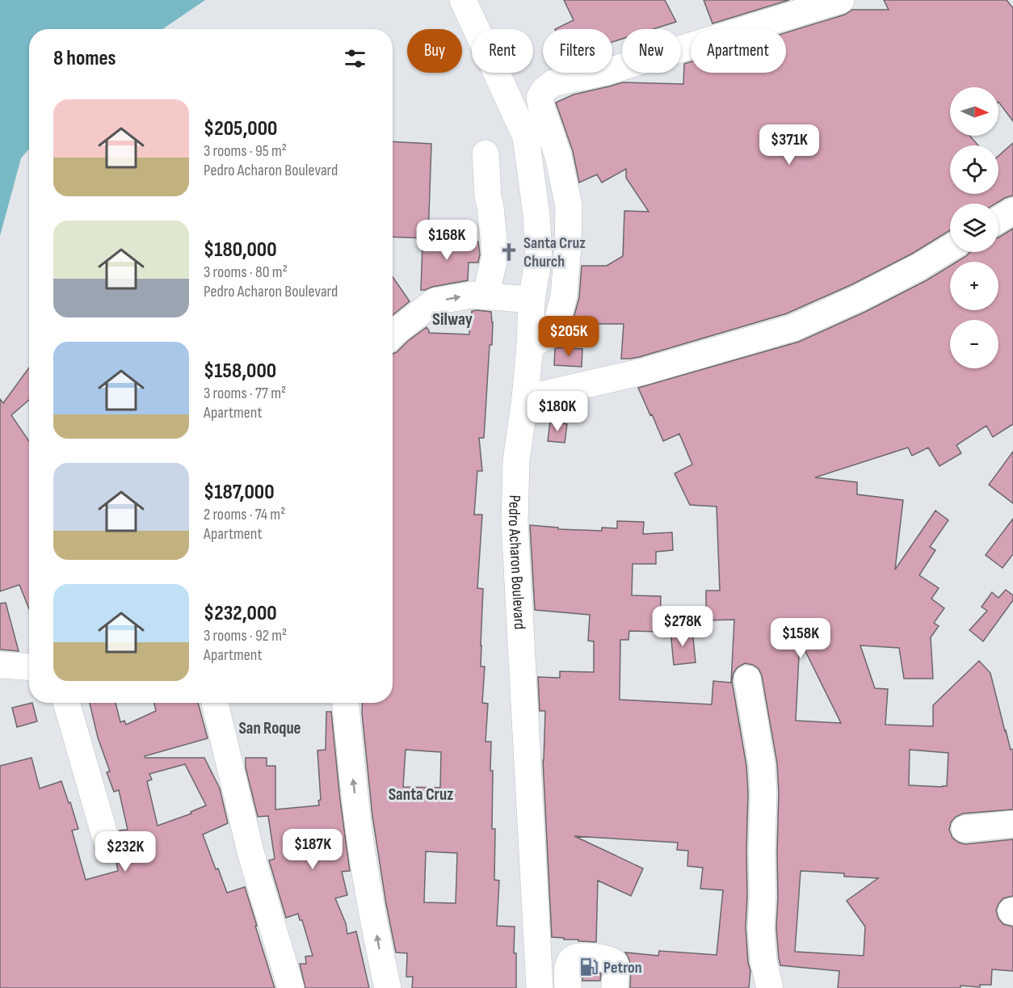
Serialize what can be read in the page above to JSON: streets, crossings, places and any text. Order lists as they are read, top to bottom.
{
  "streets": {
    "street": ["Pedro Acharon Boulevard"]
  },
  "districts": ["Silway", "San Roque", "Santa Cruz"],
  "places": {
    "church": ["Santa Cruz Church"],
    "fuel station": ["Petron"]
  },
  "north": "right",
  "page": {
    "chip": [
      "Buy",
      "Rent",
      "Filters",
      "New",
      "Apartment"
    ],
    "heading": "8 homes",
    "map_buttons": ["+", "−"],
    "list": [
      {
        "name": "$205,000",
        "note": "3 rooms · 95 m² · Pedro Acharon Boulevard"
      },
      {
        "name": "$180,000",
        "note": "3 rooms · 80 m² · Pedro Acharon Boulevard"
      },
      {
        "name": "$158,000",
        "note": "3 rooms · 77 m² · Apartment"
      },
      {
        "name": "$187,000",
        "note": "2 rooms · 74 m² · Apartment"
      },
      {
        "name": "$232,000",
        "note": "3 rooms · 92 m² · Apartment"
      }
    ],
    "price": [
      "$371K",
      "$168K",
      "$205K",
      "$180K",
      "$278K",
      "$158K",
      "$187K",
      "$232K"
    ]
  }
}
